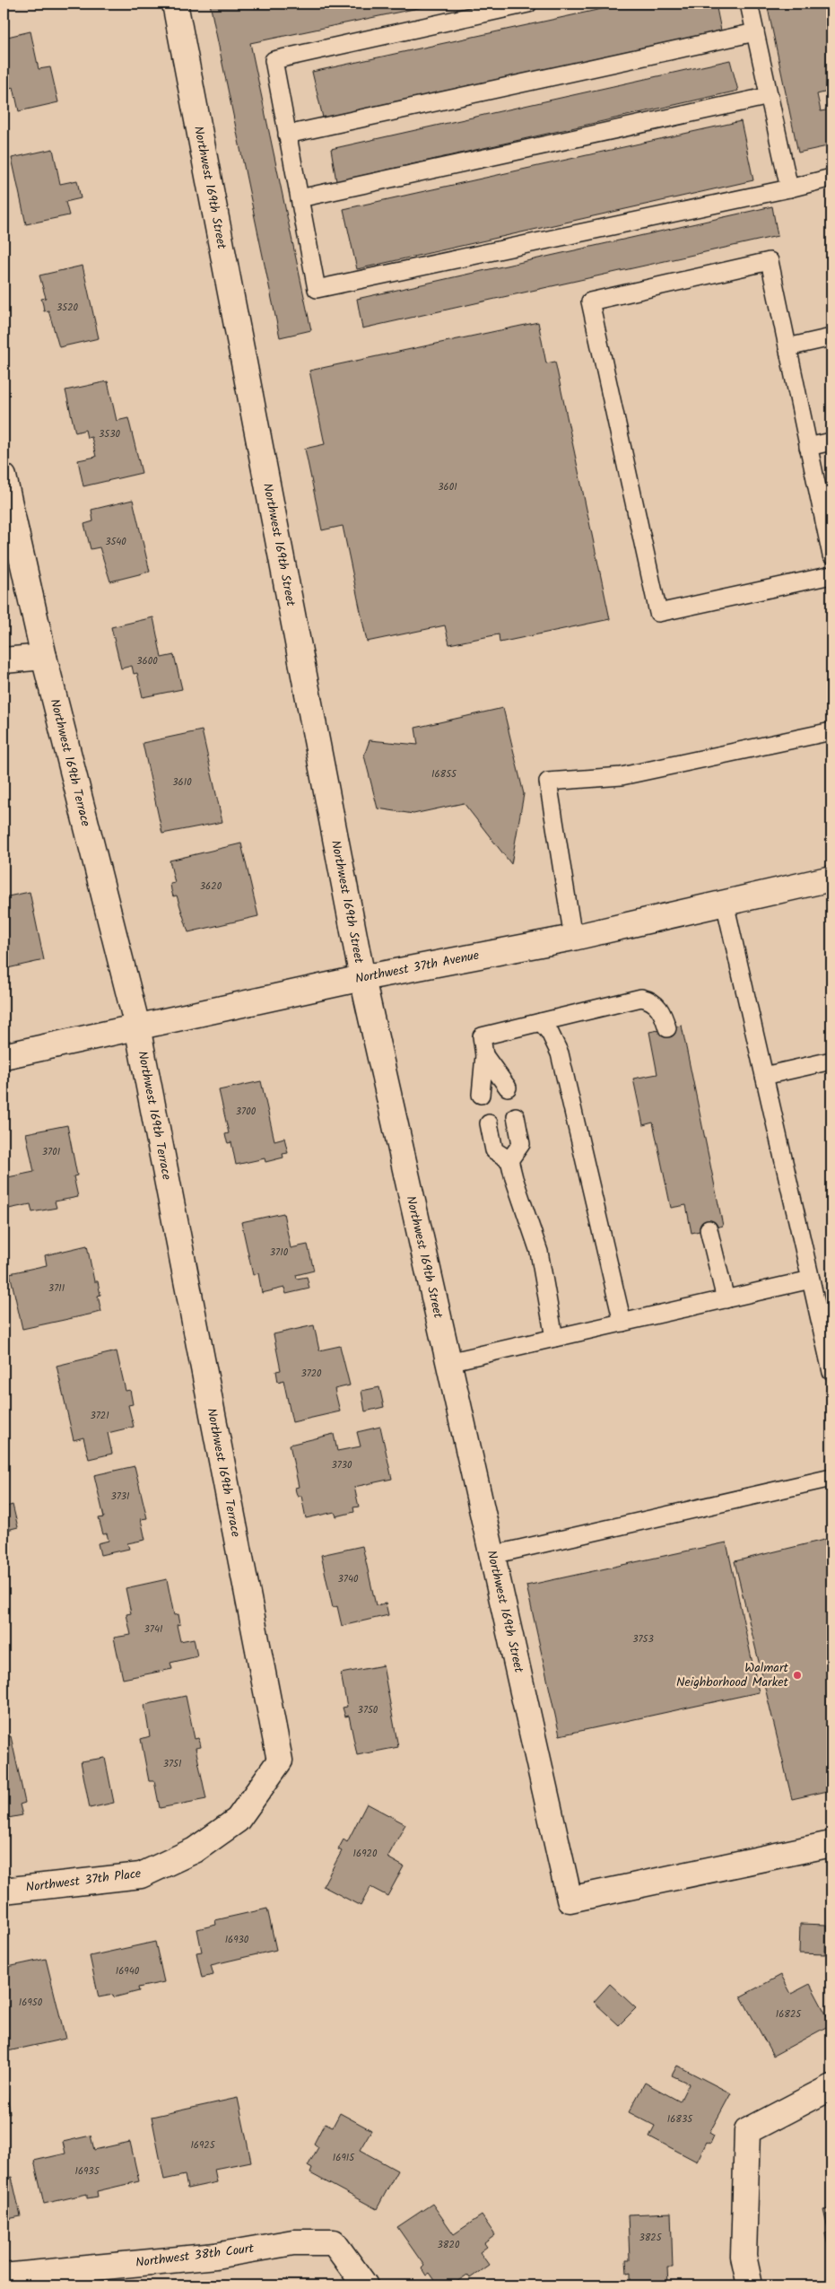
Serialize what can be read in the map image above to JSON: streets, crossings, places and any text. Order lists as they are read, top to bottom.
{
  "streets": {
    "street": [
      "Northwest 169th Street",
      "Northwest 169th Terrace",
      "Northwest 37th Avenue",
      "Northwest 37th Place",
      "Northwest 38th Court"
    ]
  },
  "crossings": [
    ["Northwest 169th Street", "Northwest 37th Avenue"],
    ["Northwest 169th Terrace", "Northwest 37th Avenue"],
    ["Northwest 169th Terrace", "Northwest 37th Place"]
  ],
  "places": ["Walmart Neighborhood Market"],
  "house_numbers": [
    "3520",
    "3530",
    "3601",
    "3540",
    "3600",
    "16855",
    "3610",
    "3620",
    "3700",
    "3701",
    "3710",
    "3711",
    "3720",
    "3721",
    "3730",
    "3731",
    "3740",
    "3741",
    "3753",
    "3750",
    "3751",
    "16920",
    "16930",
    "16940",
    "16950",
    "16825",
    "16835",
    "16925",
    "16915",
    "16935",
    "3825",
    "3820"
  ]
}
